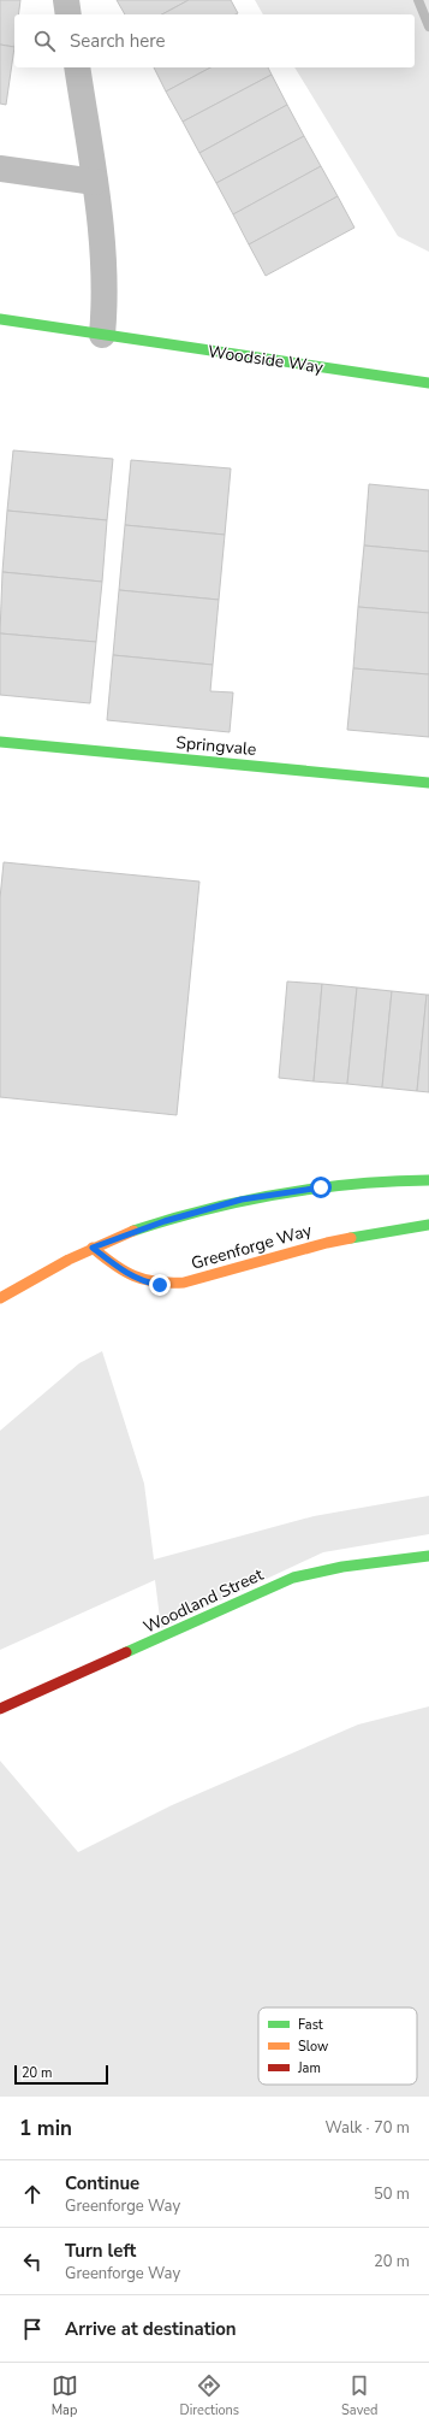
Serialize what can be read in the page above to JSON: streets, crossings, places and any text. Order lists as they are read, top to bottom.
{
  "streets": {
    "street": [
      "Woodside Way",
      "Springvale",
      "Greenforge Way",
      "Woodland Street"
    ]
  },
  "legend": ["Fast", "Slow", "Jam"],
  "scale_bar": "20 m",
  "page": {
    "search": "Search here",
    "scale": "20 m",
    "heading": ["1 min", "Walk · 70 m"],
    "list": [
      ["Continue", "Greenforge Way", "50 m"],
      ["Turn left", "Greenforge Way", "20 m"],
      "Arrive at destination"
    ],
    "nav": ["Map", "Directions", "Saved"]
  }
}
